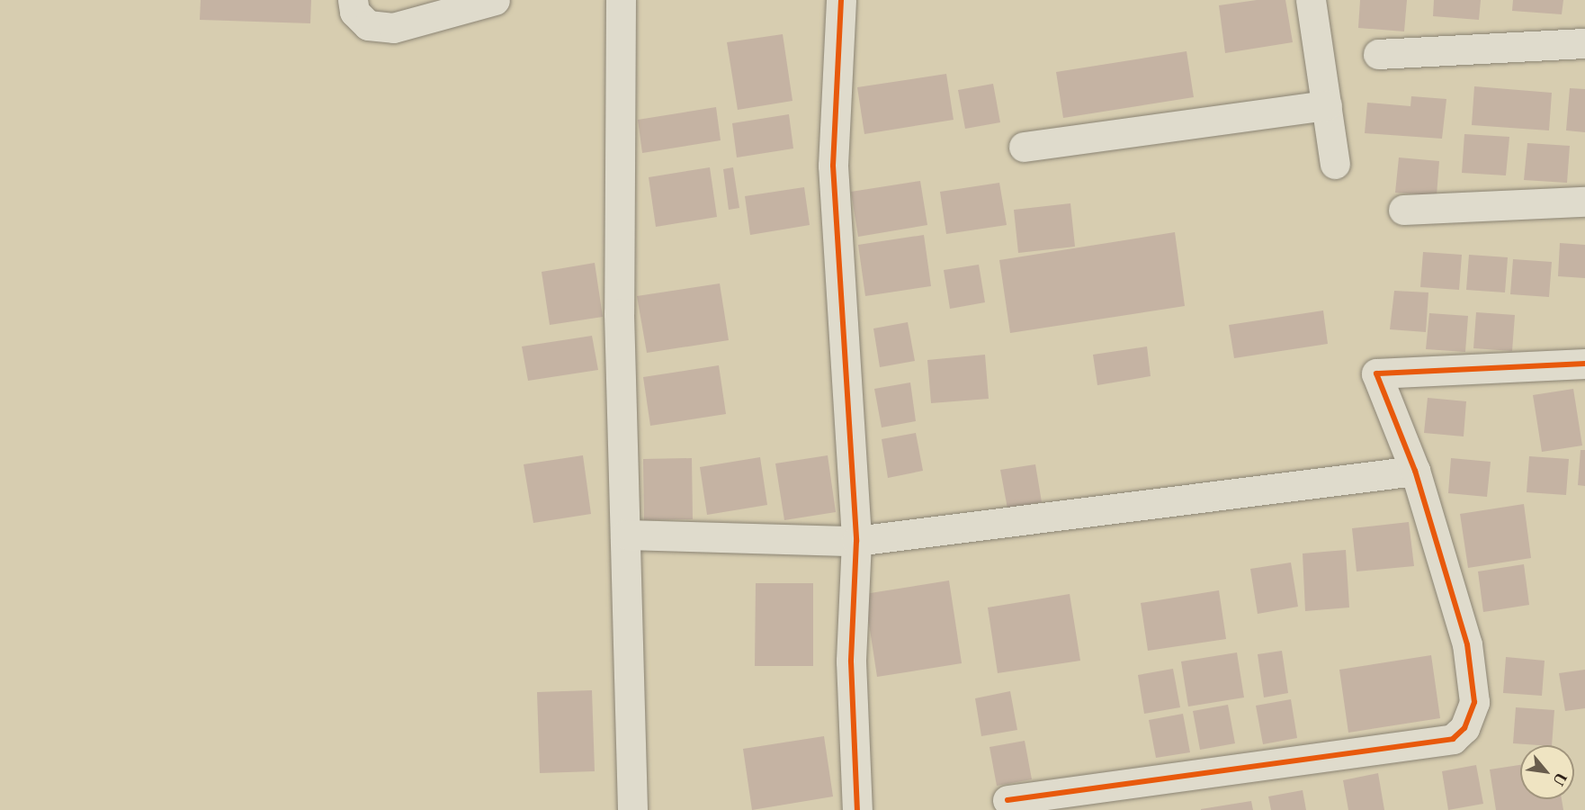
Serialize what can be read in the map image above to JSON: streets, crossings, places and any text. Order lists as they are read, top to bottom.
{
  "north": "bottom right"
}
